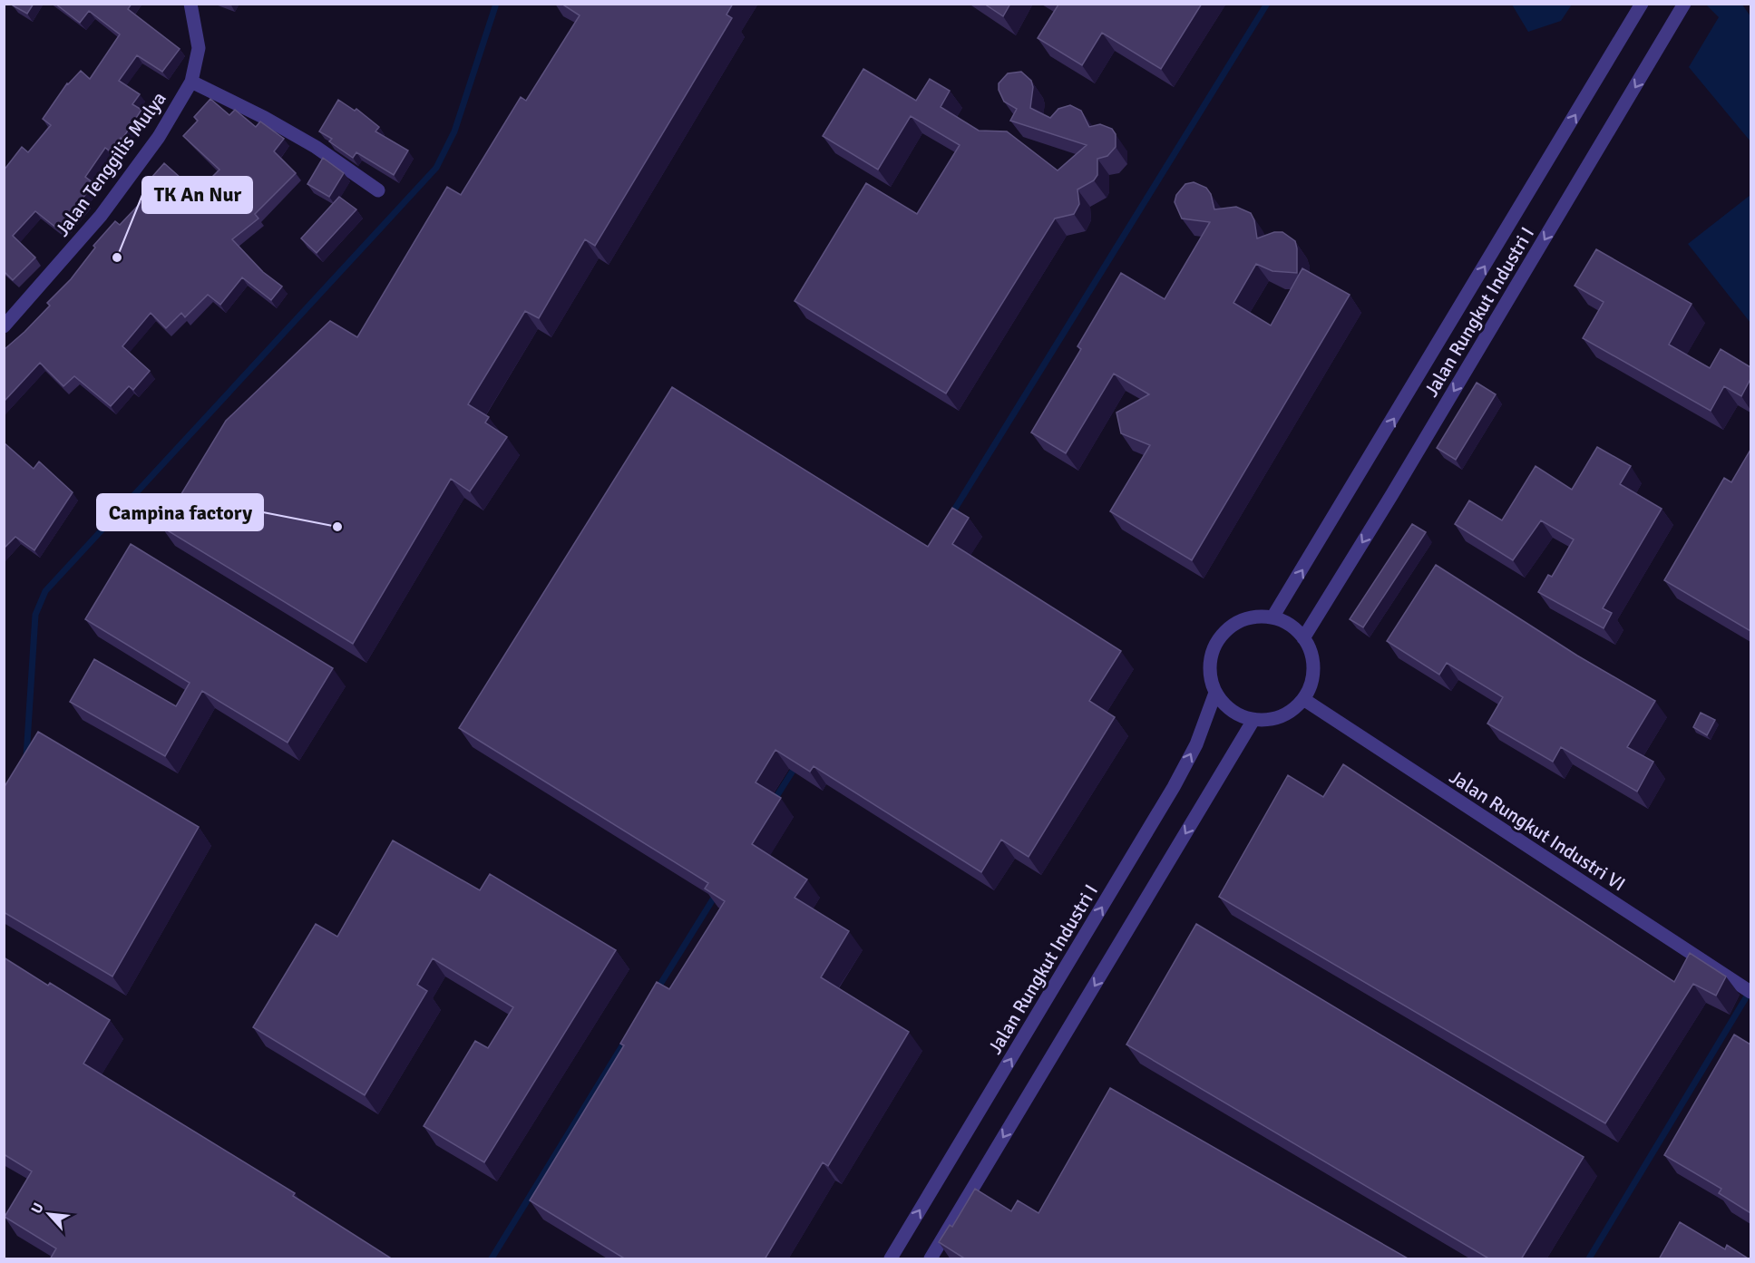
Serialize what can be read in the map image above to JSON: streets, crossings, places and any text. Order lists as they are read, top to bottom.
{
  "streets": {
    "street": ["Jalan Tenggilis Mulya", "Jalan Rungkut Industri I", "Jalan Rungkut Industri VI"]
  },
  "crossings": [
    ["Jalan Rungkut Industri I", "Jalan Rungkut Industri VI"]
  ],
  "places": ["TK An Nur", "Campina factory"],
  "north": "top left"
}
